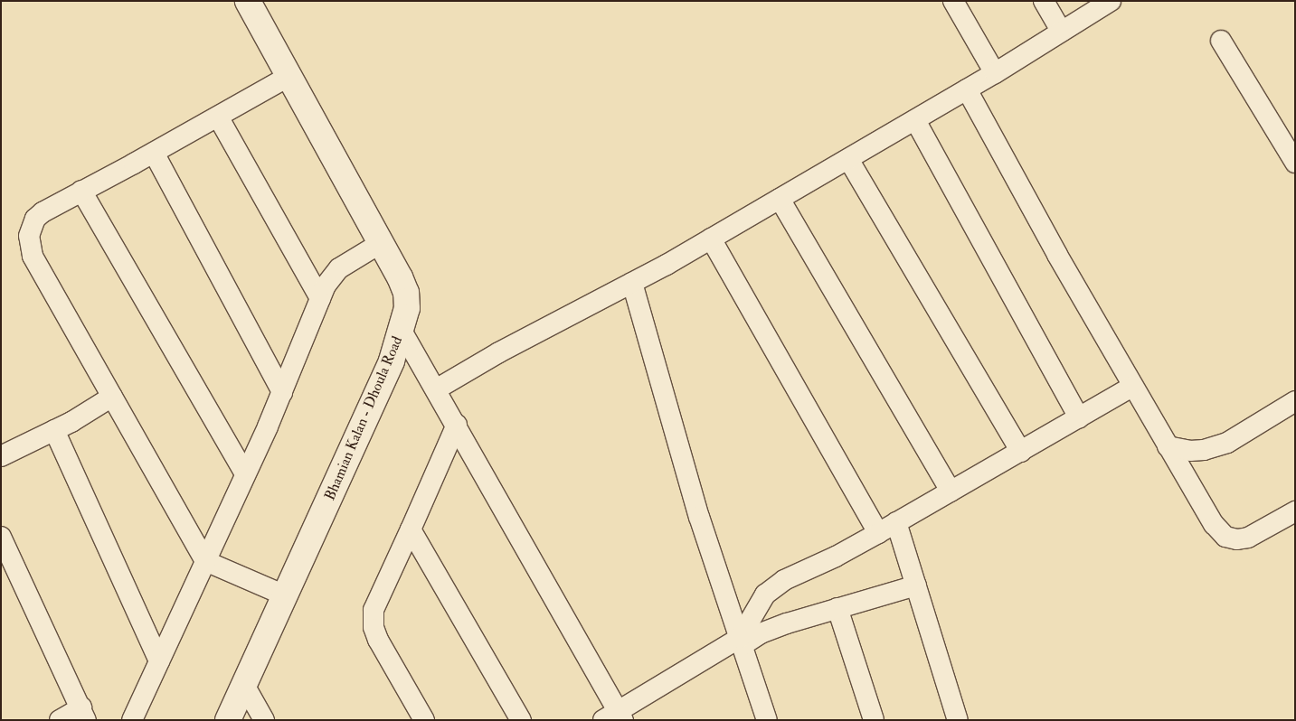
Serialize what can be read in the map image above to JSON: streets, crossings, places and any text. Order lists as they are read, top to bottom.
{
  "streets": {
    "street": ["Bhamian Kalan - Dhoula Road"]
  }
}
